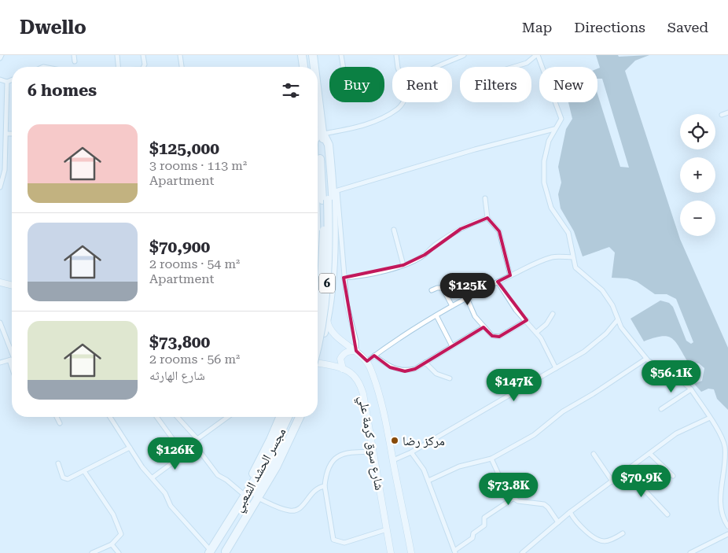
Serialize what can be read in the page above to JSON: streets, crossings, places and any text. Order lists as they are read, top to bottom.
{
  "streets": {
    "highway": ["6", "مجسر الحشد الشعبي"],
    "main road": ["شارع سوق كرمة علي"]
  },
  "places": ["مركز رضا"],
  "page": {
    "header": "Dwello",
    "nav": ["Map", "Directions", "Saved"],
    "chip": [
      "Buy",
      "Rent",
      "Filters",
      "New"
    ],
    "heading": "6 homes",
    "map_buttons": ["+", "−"],
    "list": [
      {
        "name": "$125,000",
        "note": "3 rooms · 113 m² · Apartment"
      },
      {
        "name": "$70,900",
        "note": "2 rooms · 54 m² · Apartment"
      },
      {
        "name": "$73,800",
        "note": "2 rooms · 56 m² · شارع الهارثه"
      }
    ],
    "price": [
      "$125K",
      "$56.1K",
      "$147K",
      "$126K",
      "$70.9K",
      "$73.8K"
    ]
  }
}
